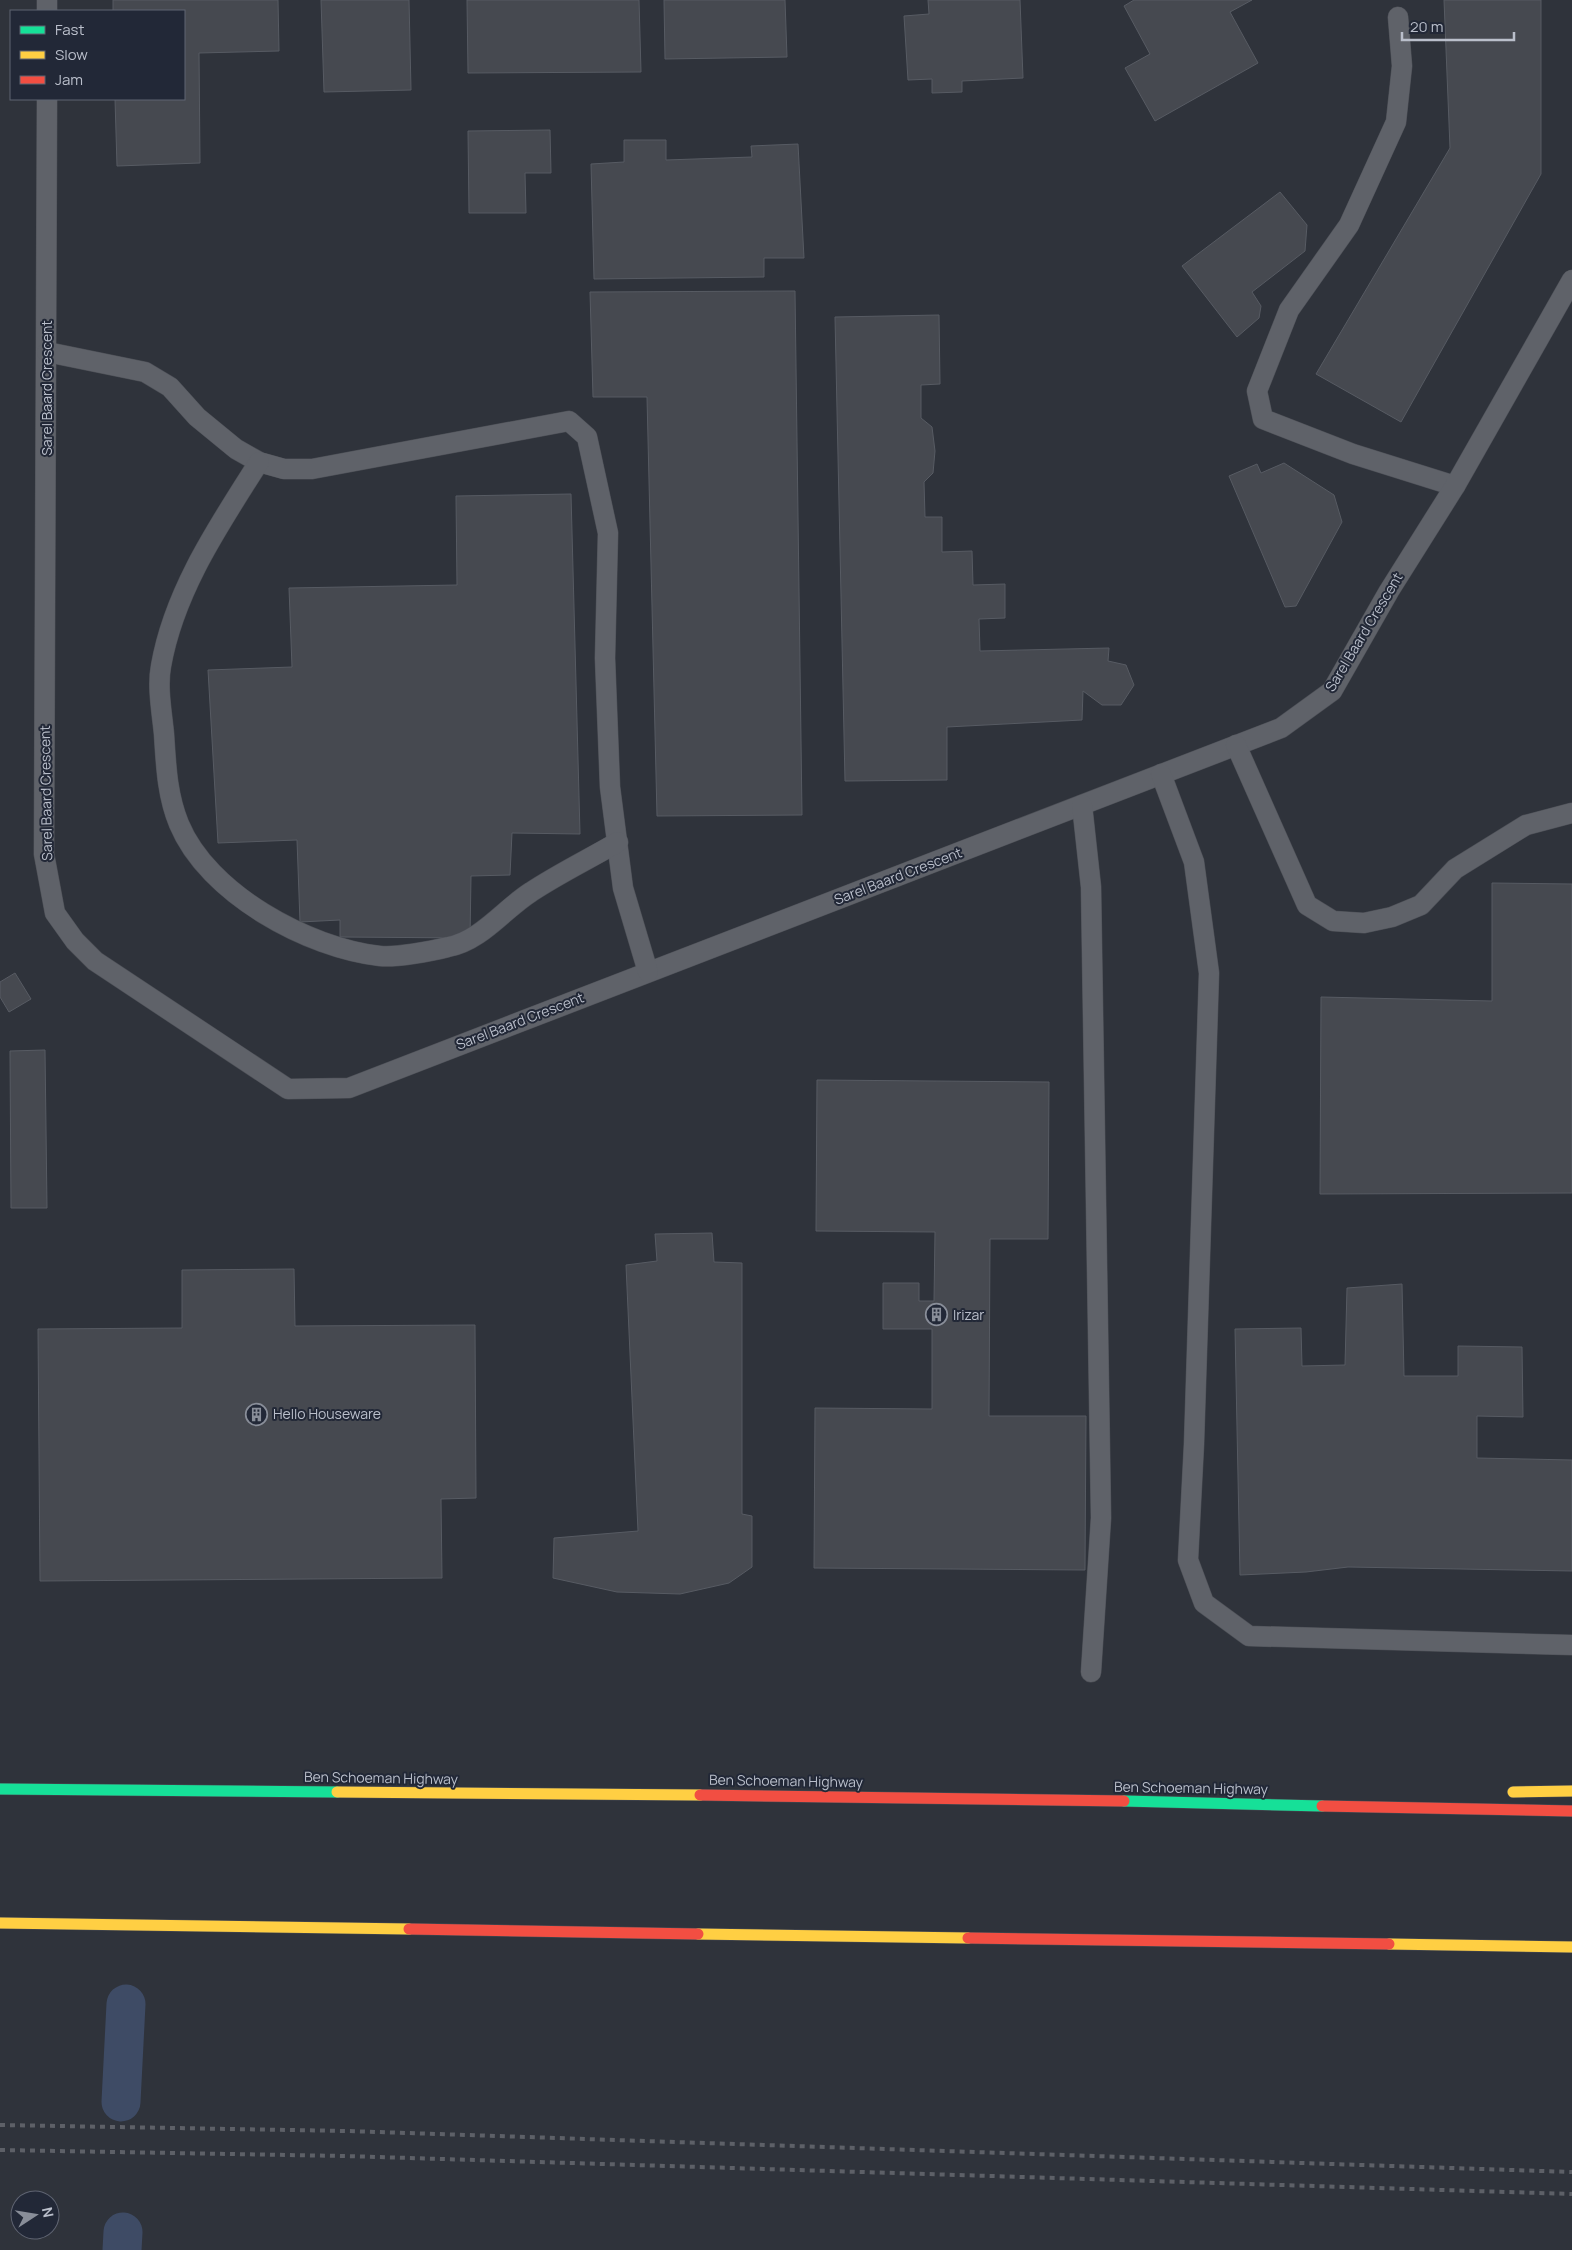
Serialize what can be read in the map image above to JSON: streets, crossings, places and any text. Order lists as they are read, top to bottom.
{
  "streets": {
    "highway": ["Ben Schoeman Highway"],
    "lane": ["Sarel Baard Crescent"]
  },
  "places": {
    "building": ["Irizar", "Hello Houseware"]
  },
  "legend": ["Fast", "Slow", "Jam"],
  "scale_bar": "20 m",
  "north": "right"
}
